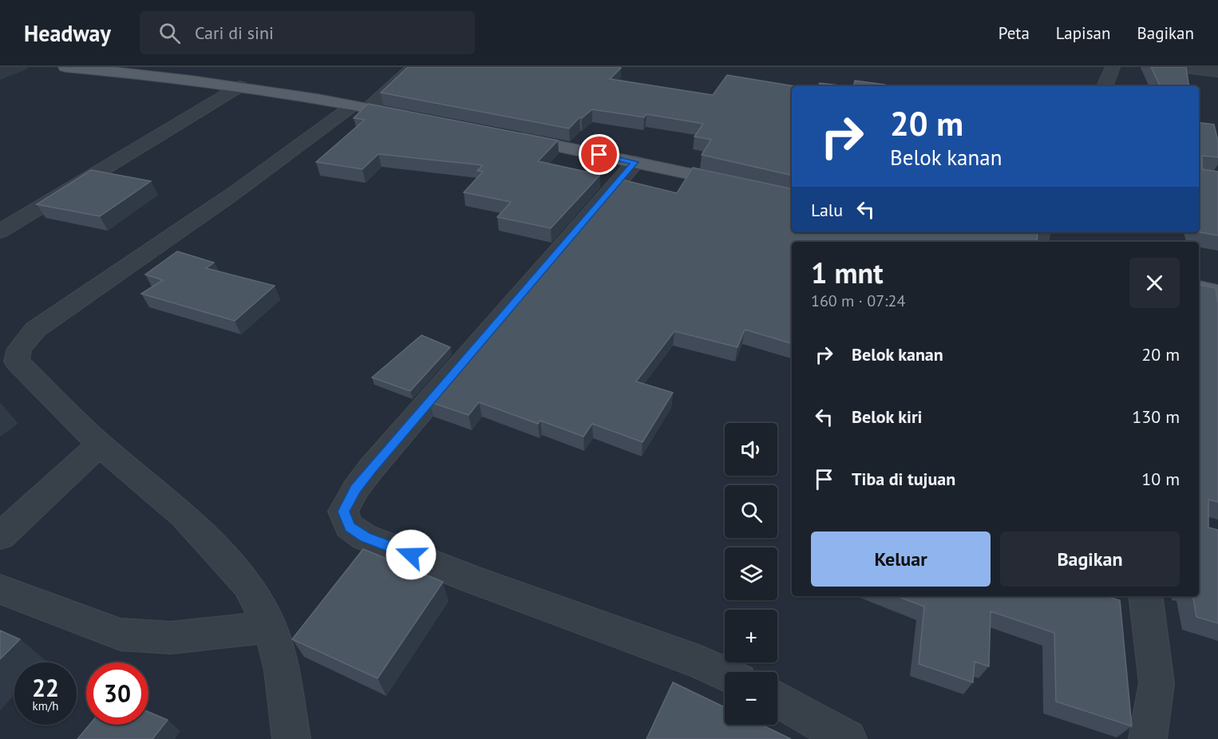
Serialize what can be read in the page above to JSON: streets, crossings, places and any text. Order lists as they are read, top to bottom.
{
  "page": {
    "header": "Headway",
    "search": "Cari di sini",
    "nav": ["Peta", "Lapisan", "Bagikan"],
    "turn": ["20 m", "Belok kanan"],
    "then": "Lalu",
    "heading": ["1 mnt", "160 m · 07:24"],
    "list": [
      {
        "name": "Belok kanan",
        "value": "20 m"
      },
      {
        "name": "Belok kiri",
        "value": "130 m"
      },
      {
        "name": "Tiba di tujuan",
        "value": "10 m"
      }
    ],
    "map_buttons": ["+", "−"],
    "buttons": ["Keluar", "Bagikan"],
    "speed": "22 km/h",
    "limit": "30"
  }
}
